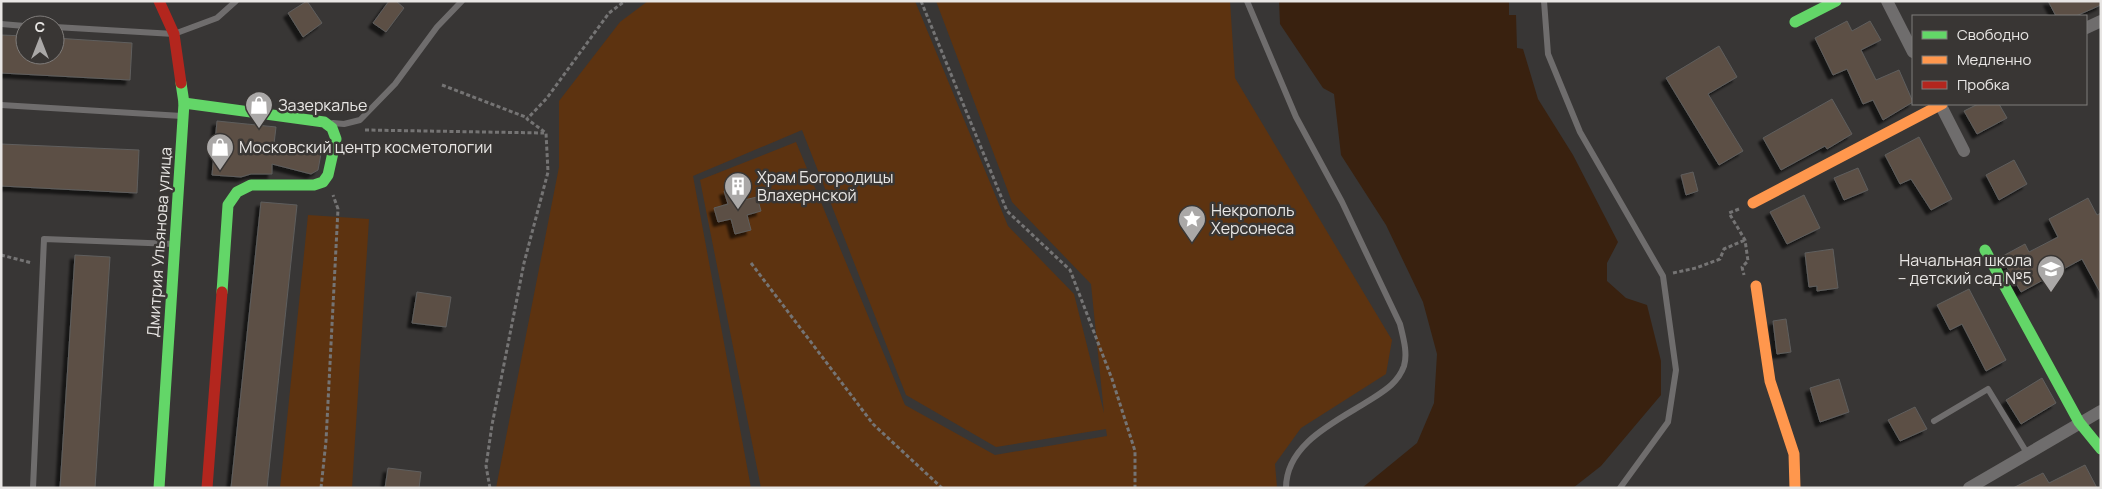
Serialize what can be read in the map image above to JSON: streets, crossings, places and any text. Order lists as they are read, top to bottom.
{
  "streets": {
    "street": ["Дмитрия Ульянова улица"]
  },
  "places": {
    "shop": ["Зазеркалье", "Московский центр косметологии"],
    "building": ["Храм Богородицы Влахернской"],
    "place": ["Некрополь Херсонеса"],
    "school or university": ["Начальная школа – детский сад №5"]
  },
  "legend": ["Свободно", "Медленно", "Пробка"],
  "north": "top"
}
